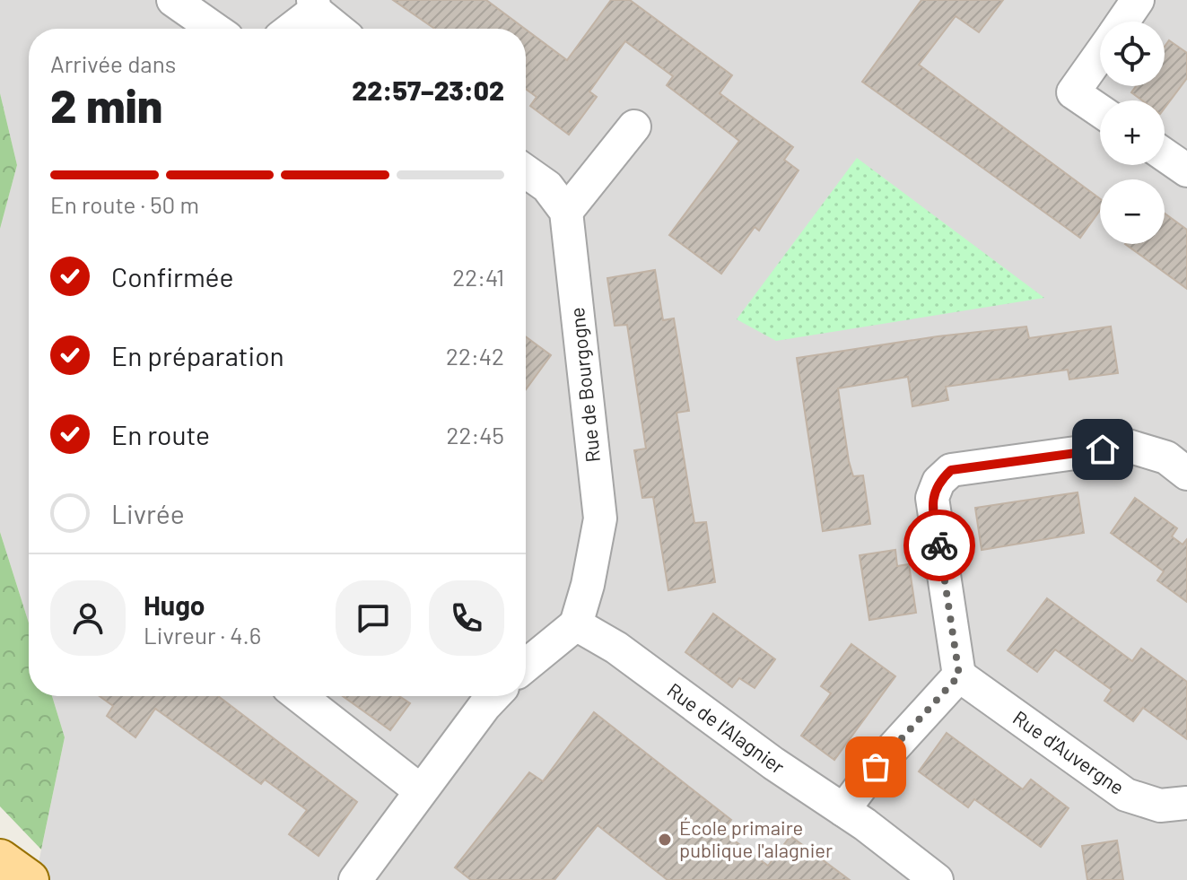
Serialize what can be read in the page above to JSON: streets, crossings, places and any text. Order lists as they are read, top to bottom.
{
  "streets": {
    "street": ["Rue de Bourgogne", "Rue de l'Alagnier", "Rue d'Auvergne"]
  },
  "crossings": [
    ["Rue de Bourgogne", "Rue de l'Alagnier"]
  ],
  "places": ["École primaire publique l'alagnier"],
  "page": {
    "map_buttons": ["+", "−"],
    "heading": ["2 min", "Arrivée dans", "22:57–23:02"],
    "panel": ["Hugo", "Livreur · 4.6"],
    "bar": "En route · 50 m",
    "list": [
      ["Confirmée", "22:41"],
      ["En préparation", "22:42"],
      ["En route", "22:45"],
      "Livrée"
    ]
  }
}
